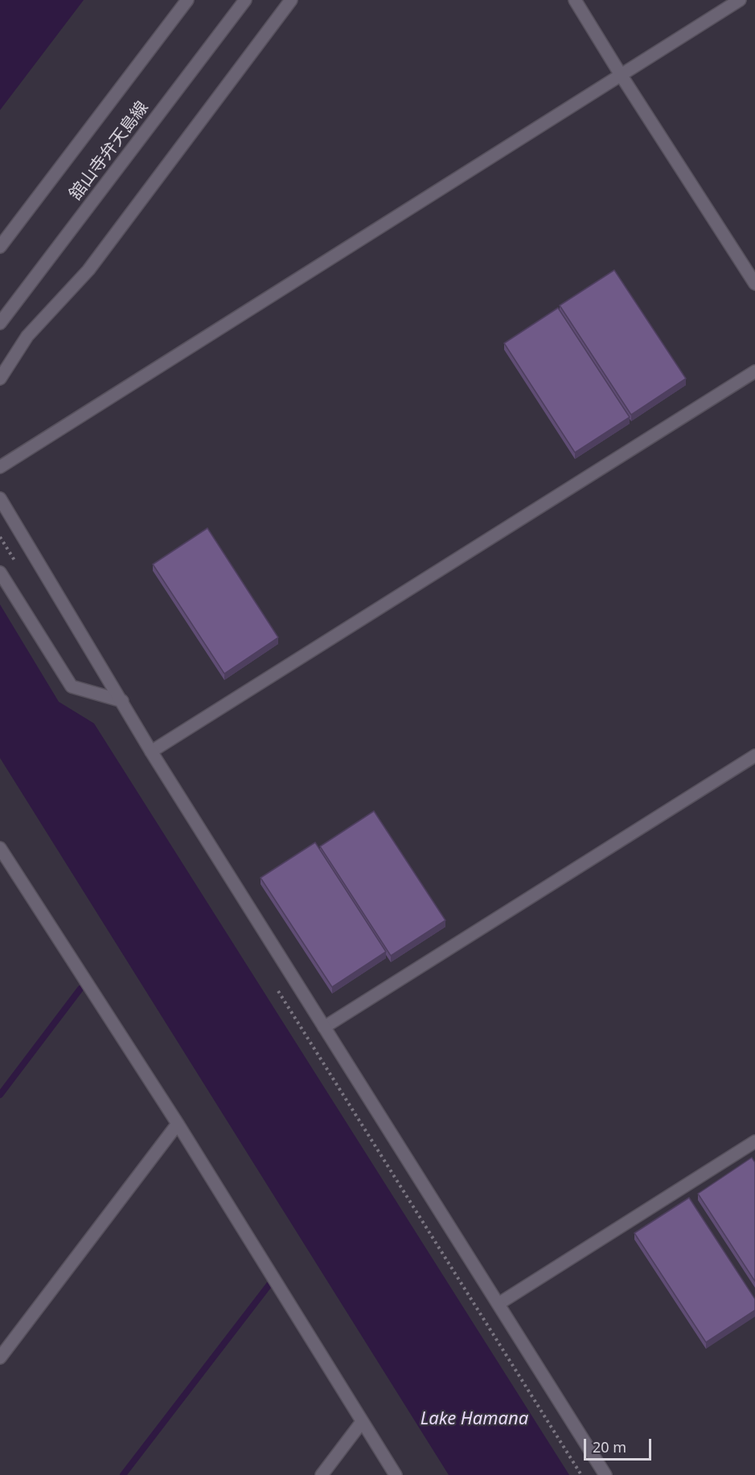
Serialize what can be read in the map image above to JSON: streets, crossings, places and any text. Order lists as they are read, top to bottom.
{
  "streets": {
    "street": ["舘山寺弁天島線"]
  },
  "water": ["Lake Hamana"],
  "scale_bar": "20 m"
}
